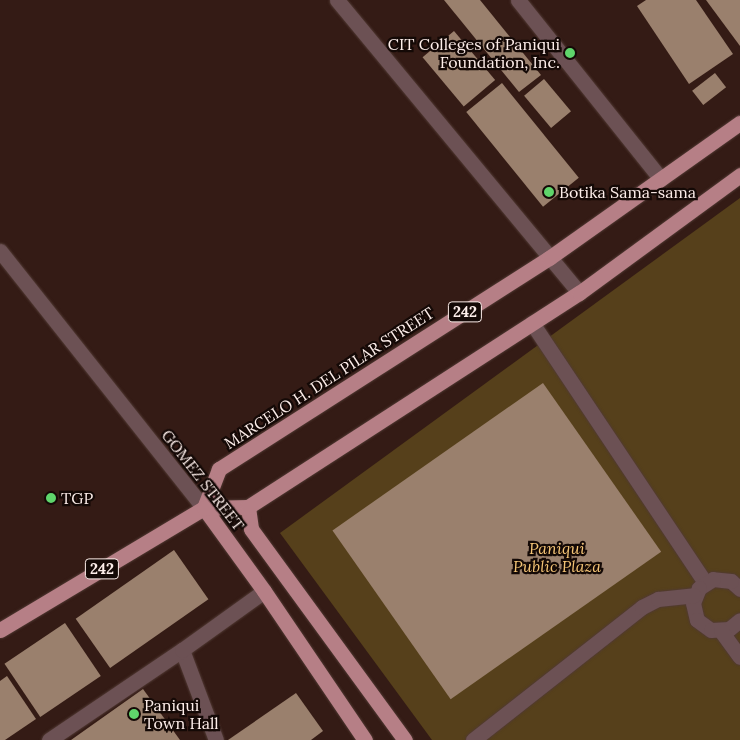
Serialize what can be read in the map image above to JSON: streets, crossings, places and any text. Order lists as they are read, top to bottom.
{
  "streets": {
    "main road": ["242", "MARCELO H. DEL PILAR STREET", "GOMEZ STREET"]
  },
  "crossings": [
    ["242", "MARCELO H. DEL PILAR STREET"],
    ["242", "GOMEZ STREET"],
    ["MARCELO H. DEL PILAR STREET", "GOMEZ STREET"]
  ],
  "parks": ["Paniqui Public Plaza"],
  "places": [
    "CIT Colleges of Paniqui Foundation, Inc.",
    "Botika Sama-sama",
    "TGP",
    "Paniqui Town Hall"
  ]
}
